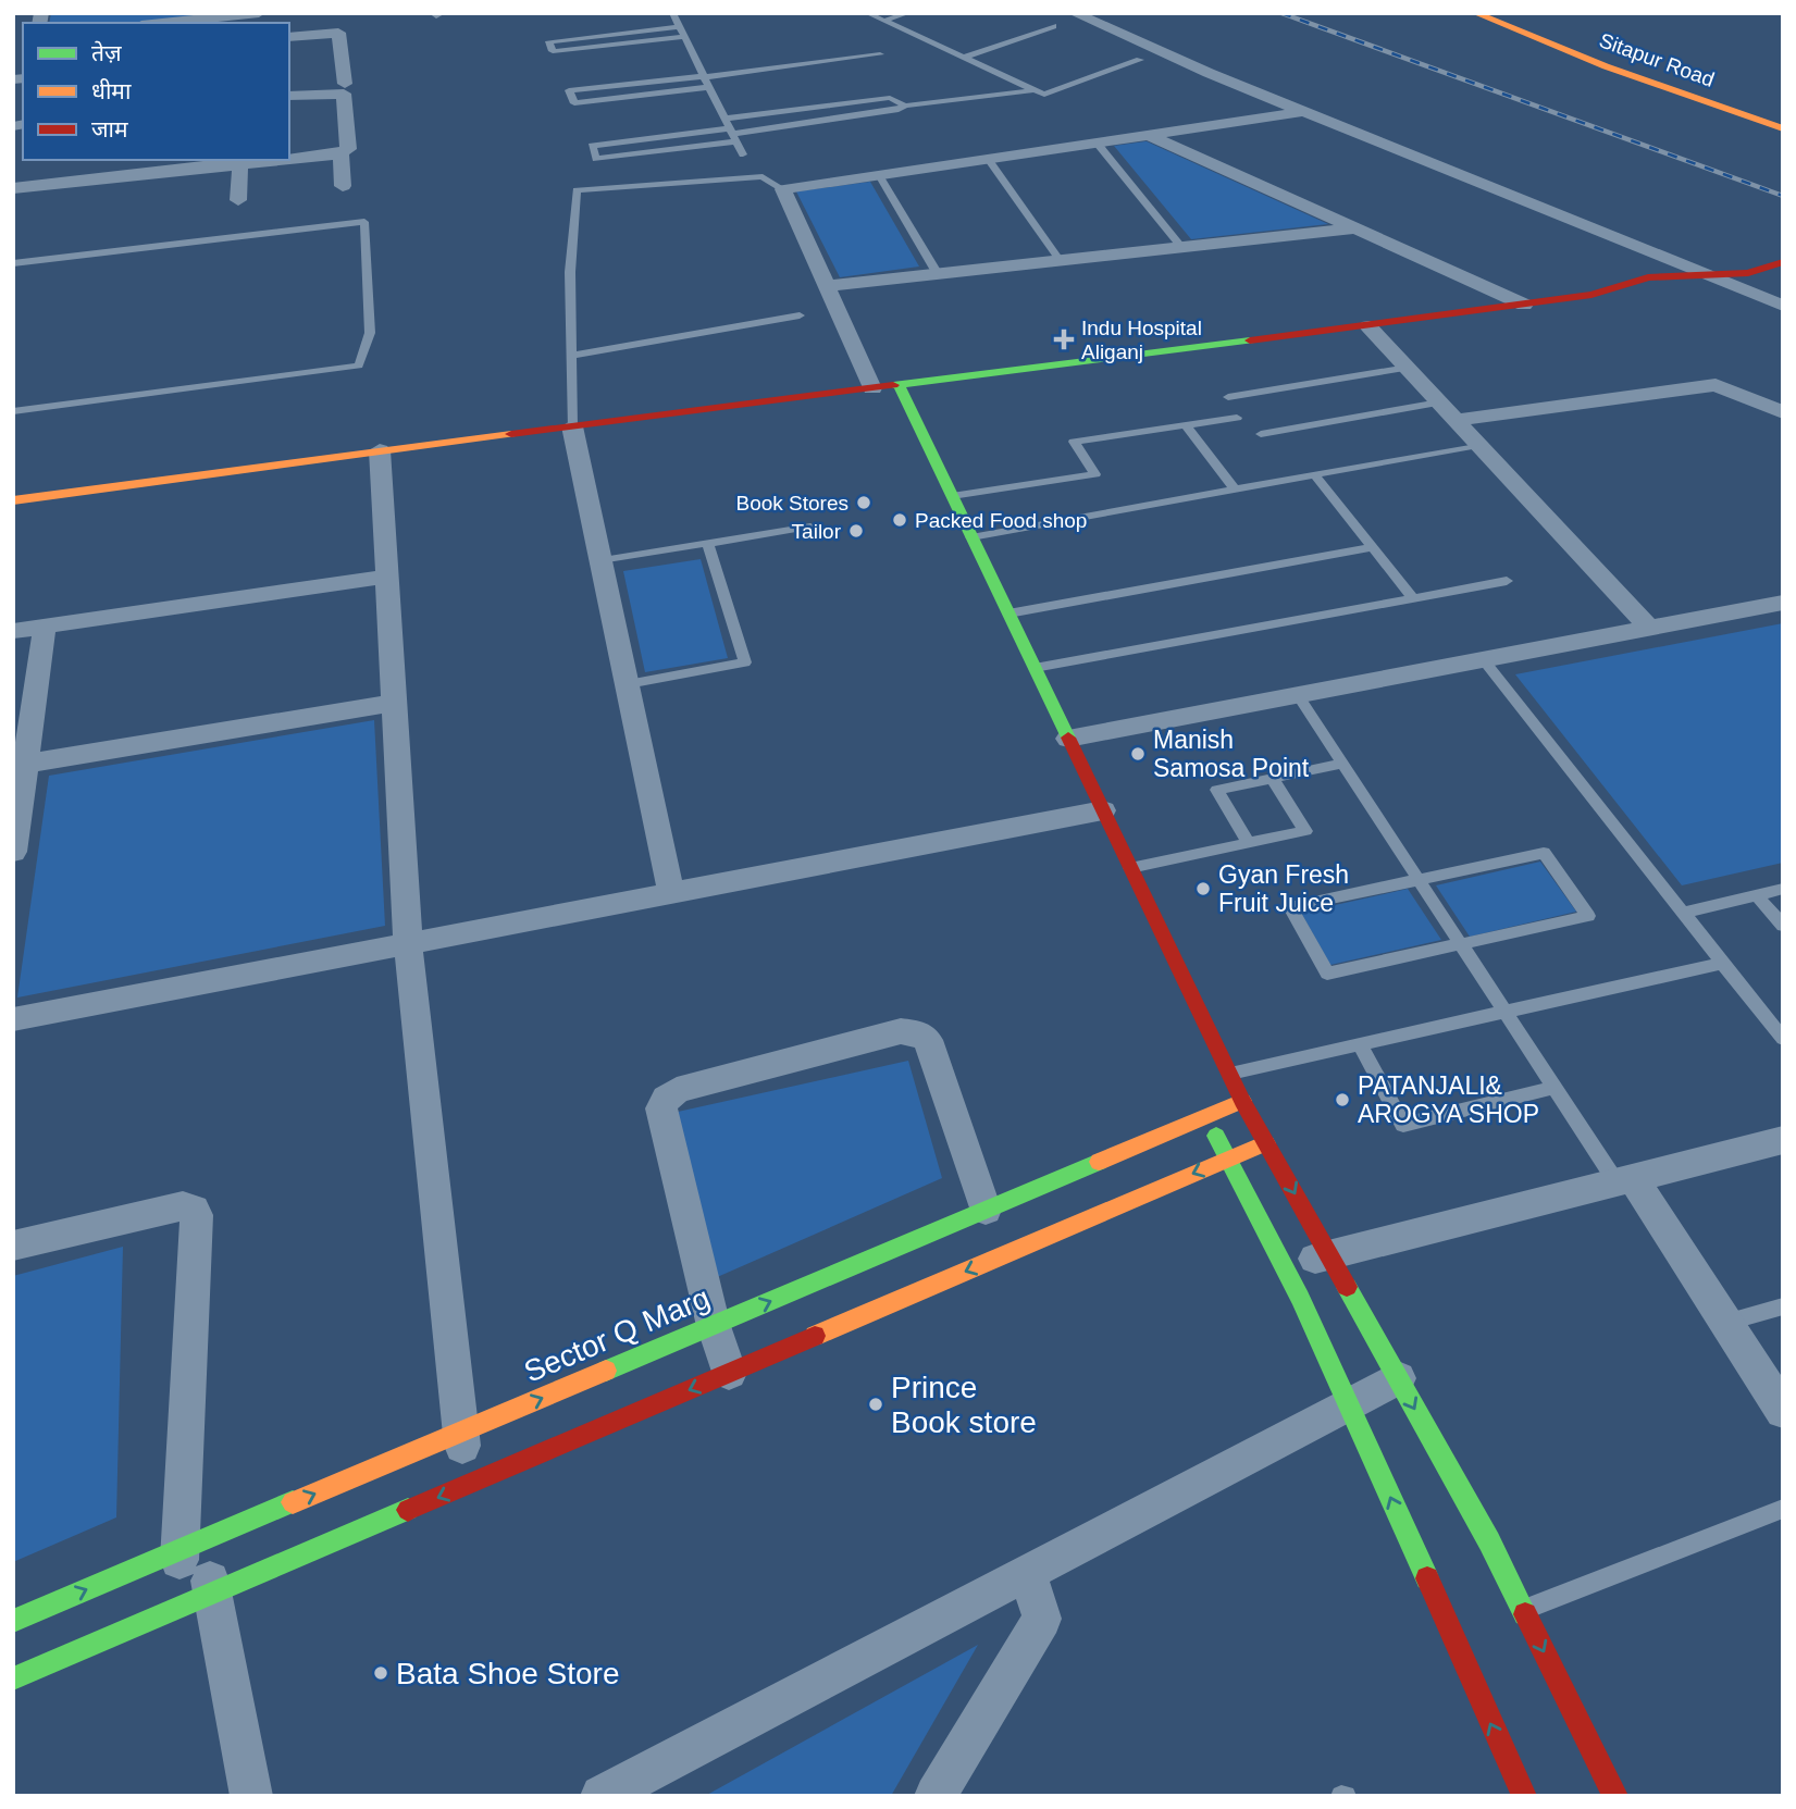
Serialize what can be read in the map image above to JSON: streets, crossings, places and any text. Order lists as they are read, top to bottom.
{
  "streets": {
    "street": ["Sitapur Road", "Sector Q Marg"]
  },
  "places": {
    "health": ["Indu Hospital Aliganj"],
    "other": [
      "Book Stores",
      "Packed Food shop",
      "Tailor",
      "Manish Samosa Point",
      "Gyan Fresh Fruit Juice",
      "PATANJALI& AROGYA SHOP",
      "Prince Book store",
      "Bata Shoe Store"
    ]
  },
  "legend": ["तेज़", "धीमा", "जाम"]
}
